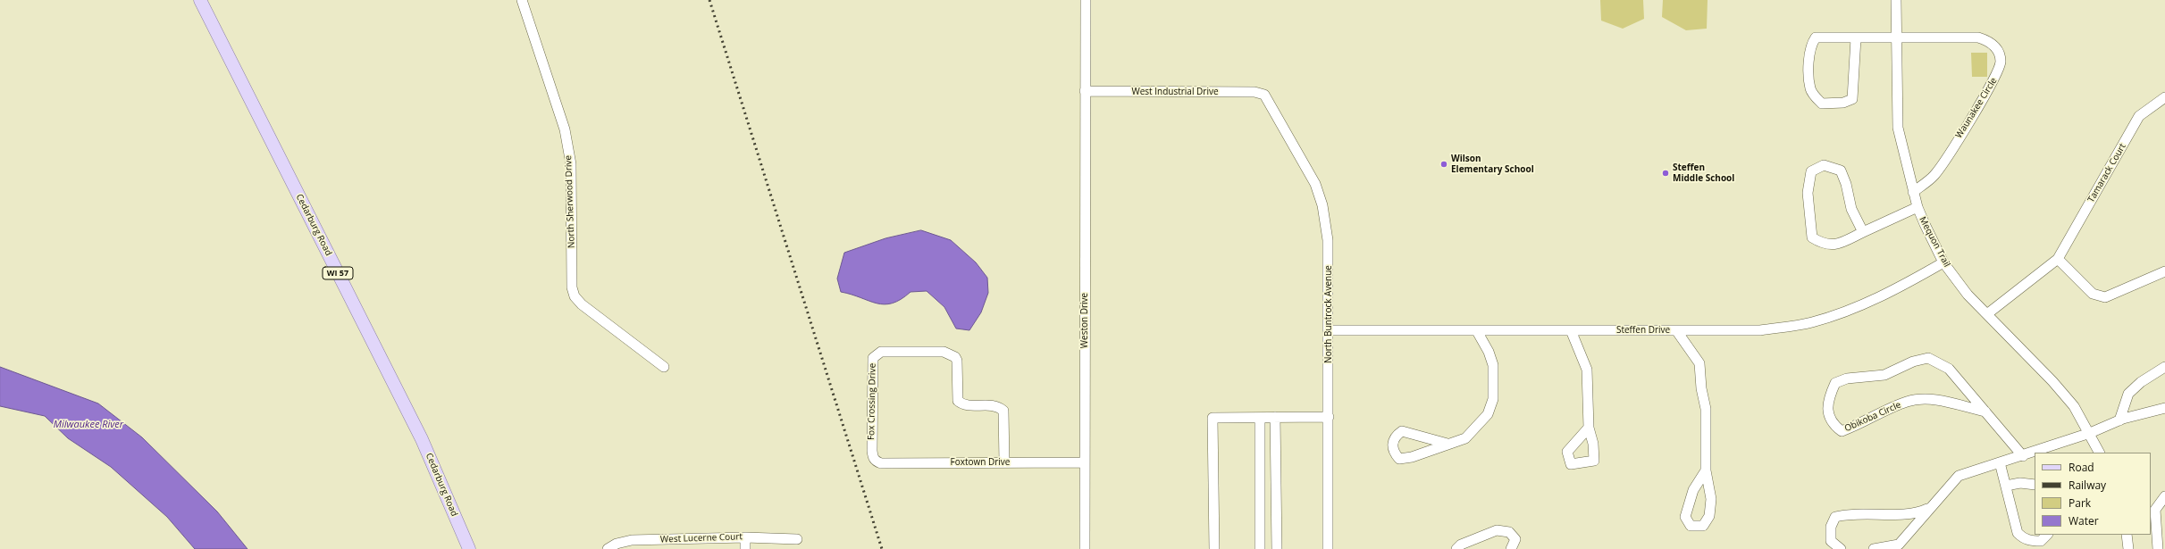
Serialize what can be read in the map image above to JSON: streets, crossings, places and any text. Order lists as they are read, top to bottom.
{
  "streets": {
    "main road": ["Cedarburg Road", "WI 57"],
    "street": [
      "West Industrial Drive",
      "Waunakee Circle",
      "Tamarack Court",
      "North Sherwood Drive",
      "Mequon Trail",
      "North Buntrock Avenue",
      "Weston Drive",
      "Steffen Drive",
      "Fox Crossing Drive",
      "Obikoba Circle",
      "Foxtown Drive",
      "West Lucerne Court"
    ]
  },
  "crossings": [
    ["West Industrial Drive", "North Buntrock Avenue"],
    ["West Industrial Drive", "Weston Drive"],
    ["Waunakee Circle", "Mequon Trail"],
    ["Tamarack Court", "Mequon Trail"],
    ["Mequon Trail", "Steffen Drive"],
    ["North Buntrock Avenue", "Steffen Drive"],
    ["Weston Drive", "Foxtown Drive"],
    ["Fox Crossing Drive", "Foxtown Drive"]
  ],
  "water": ["Milwaukee River"],
  "places": ["Wilson Elementary School", "Steffen Middle School"],
  "legend": [
    "Road",
    "Railway",
    "Park",
    "Water"
  ]
}
